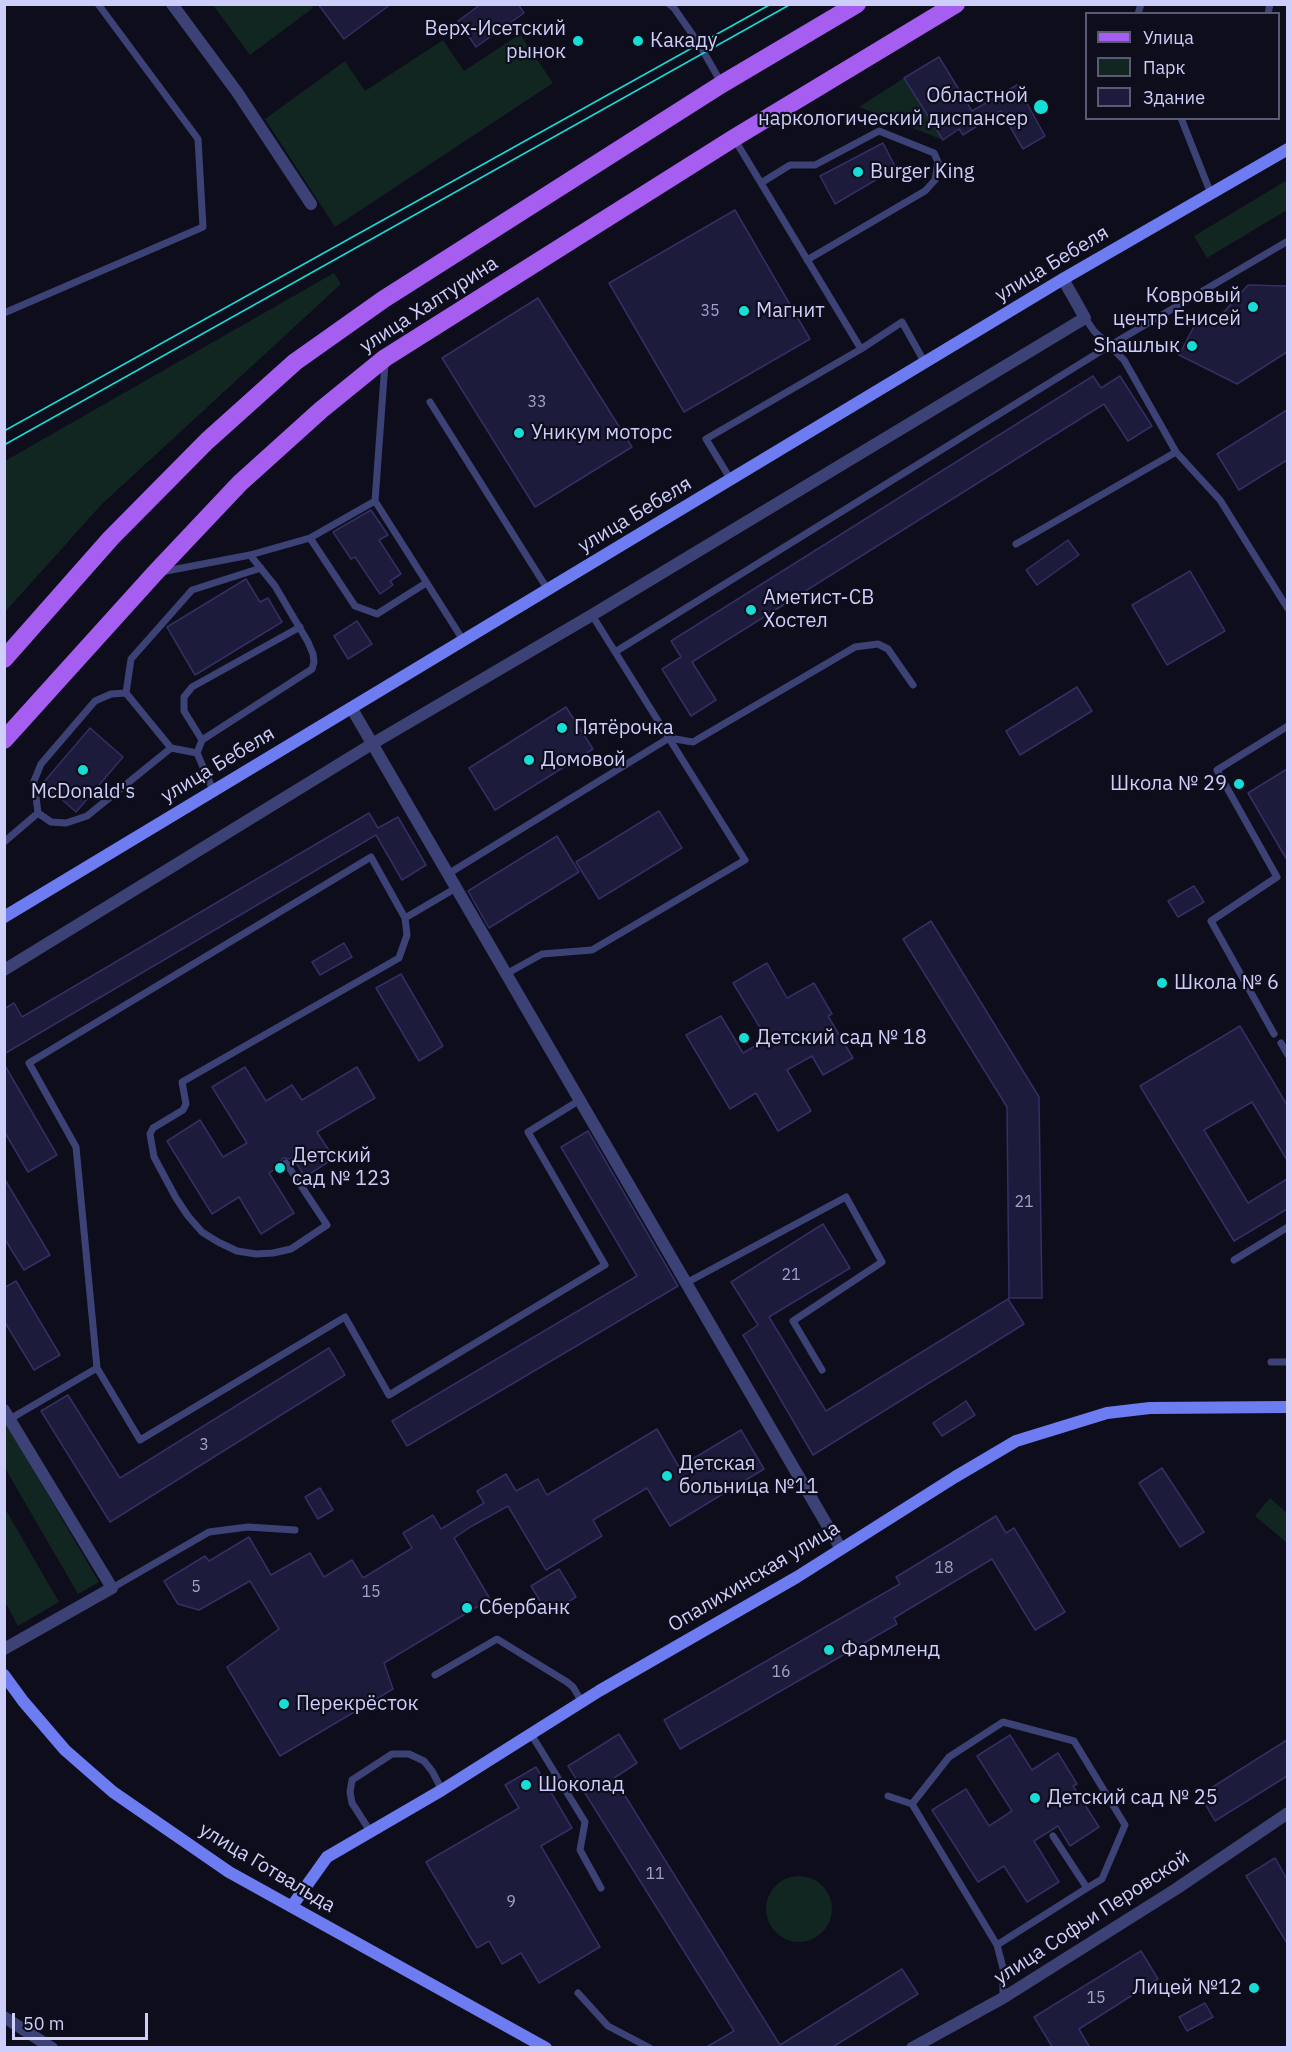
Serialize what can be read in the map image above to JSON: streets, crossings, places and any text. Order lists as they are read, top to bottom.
{
  "streets": {
    "main road": [
      "улица Бебеля",
      "улица Халтурина",
      "Опалихинская улица",
      "улица Готвальда"
    ],
    "street": ["улица Софьи Перовской"]
  },
  "crossings": [
    ["Опалихинская улица", "улица Готвальда"]
  ],
  "places": [
    "Верх-Исетский рынок",
    "Какаду",
    "Областной наркологический диспансер",
    "Burger King",
    "Ковровый центр Енисей",
    "Магнит",
    "Shашлык",
    "Уникум моторс",
    "Аметист-СВ Хостел",
    "Пятёрочка",
    "Домовой",
    "McDonald's",
    "Школа № 29",
    "Школа № 6",
    "Детский сад № 18",
    "Детский сад № 123",
    "Детская больница №11",
    "Сбербанк",
    "Фармленд",
    "Перекрёсток",
    "Шоколад",
    "Детский сад № 25",
    "Лицей №12"
  ],
  "house_numbers": [
    "35",
    "33",
    "21",
    "21",
    "3",
    "18",
    "5",
    "15",
    "16",
    "11",
    "9",
    "15"
  ],
  "legend": ["Улица", "Парк", "Здание"],
  "scale_bar": "50 m"
}
